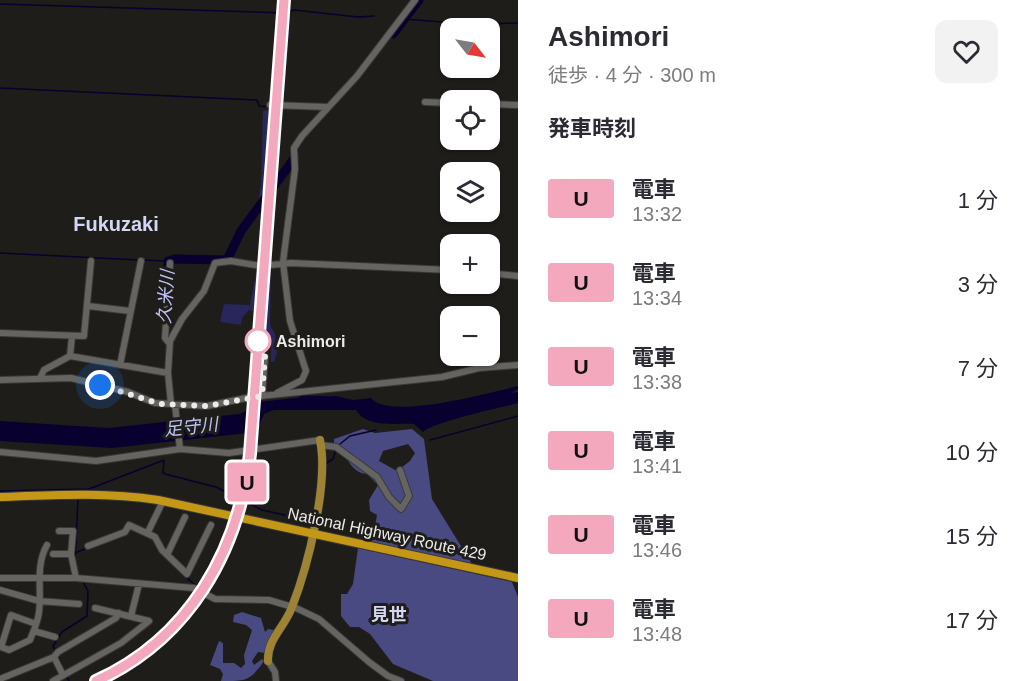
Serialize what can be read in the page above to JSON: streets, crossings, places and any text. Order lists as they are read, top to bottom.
{
  "streets": {
    "highway": ["National Highway Route 429"]
  },
  "districts": ["Fukuzaki", "見世"],
  "water": ["久米川", "足守川"],
  "places": ["Ashimori"],
  "north": "bottom right",
  "page": {
    "on_map": "U",
    "heading": [
      ["Ashimori", "徒歩 · 4 分 · 300 m"],
      "発車時刻"
    ],
    "map_buttons": ["+", "−"],
    "list": [
      {
        "mark": "U",
        "name": "電車",
        "note": "13:32",
        "value": "1 分"
      },
      {
        "mark": "U",
        "name": "電車",
        "note": "13:34",
        "value": "3 分"
      },
      {
        "mark": "U",
        "name": "電車",
        "note": "13:38",
        "value": "7 分"
      },
      {
        "mark": "U",
        "name": "電車",
        "note": "13:41",
        "value": "10 分"
      },
      {
        "mark": "U",
        "name": "電車",
        "note": "13:46",
        "value": "15 分"
      },
      {
        "mark": "U",
        "name": "電車",
        "note": "13:48",
        "value": "17 分"
      }
    ]
  }
}
